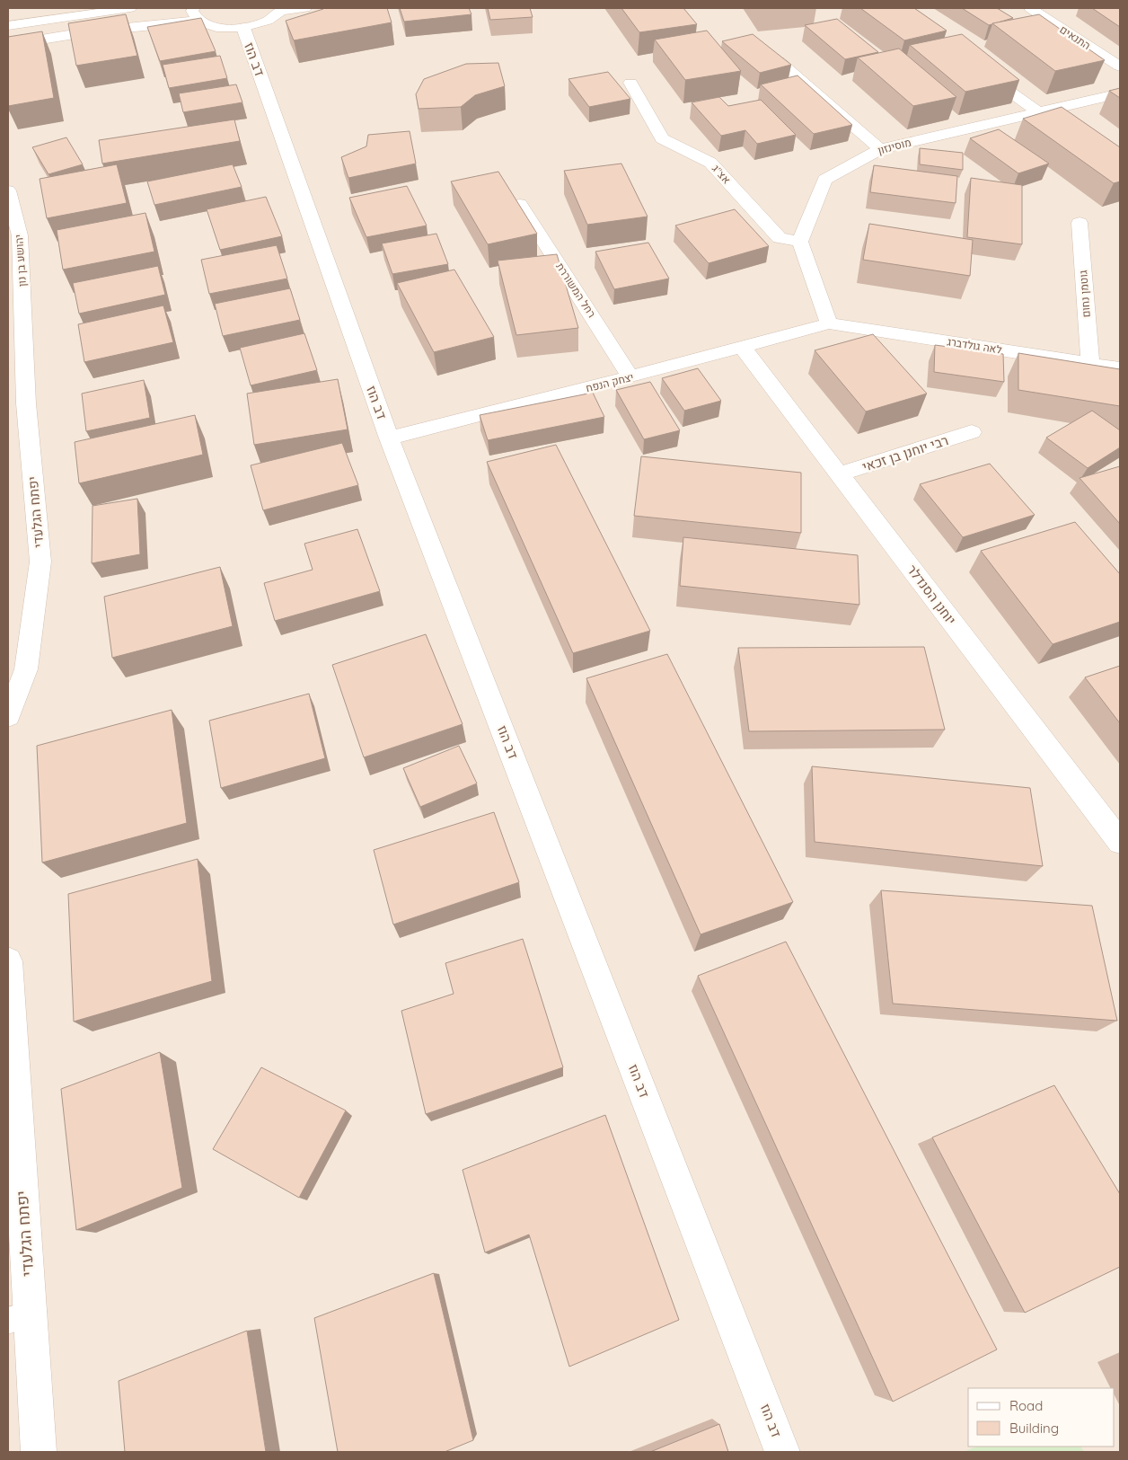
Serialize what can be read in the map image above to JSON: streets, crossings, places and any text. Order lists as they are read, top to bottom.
{
  "streets": {
    "street": [
      "התנאים",
      "דב הוז",
      "מוסינזון",
      "אצ\"ג",
      "יהושע בן נון",
      "רחל המשוררת",
      "גוטמן נחום",
      "לאה גולדברג",
      "יצחק הנפח",
      "רבי יוחנן בן זכאי",
      "יפתח הגלעדי",
      "יוחנן הסנדלר"
    ]
  },
  "crossings": [
    ["דב הוז", "יצחק הנפח"],
    ["מוסינזון", "אצ\"ג"],
    ["יהושע בן נון", "יפתח הגלעדי"],
    ["רחל המשוררת", "יצחק הנפח"],
    ["גוטמן נחום", "לאה גולדברג"],
    ["לאה גולדברג", "יצחק הנפח"],
    ["יצחק הנפח", "יוחנן הסנדלר"],
    ["רבי יוחנן בן זכאי", "יוחנן הסנדלר"]
  ],
  "legend": ["Road", "Building"]
}
